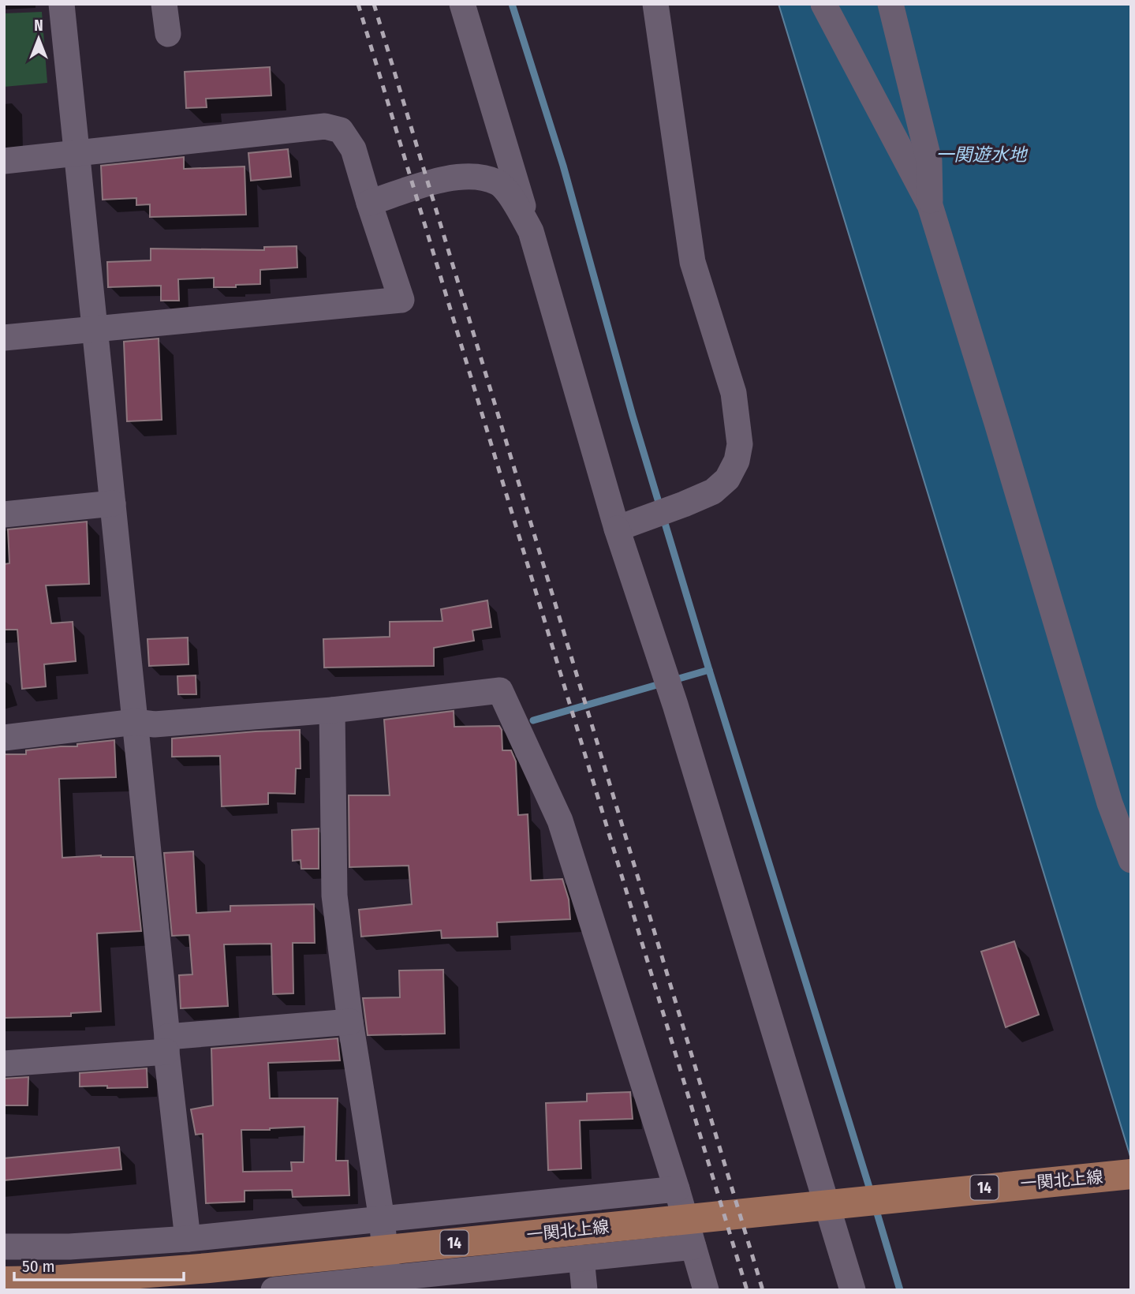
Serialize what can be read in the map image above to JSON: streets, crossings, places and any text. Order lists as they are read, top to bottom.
{
  "streets": {
    "main road": ["一関北上線", "14"]
  },
  "water": ["一関遊水地"],
  "scale_bar": "50 m",
  "north": "top"
}
